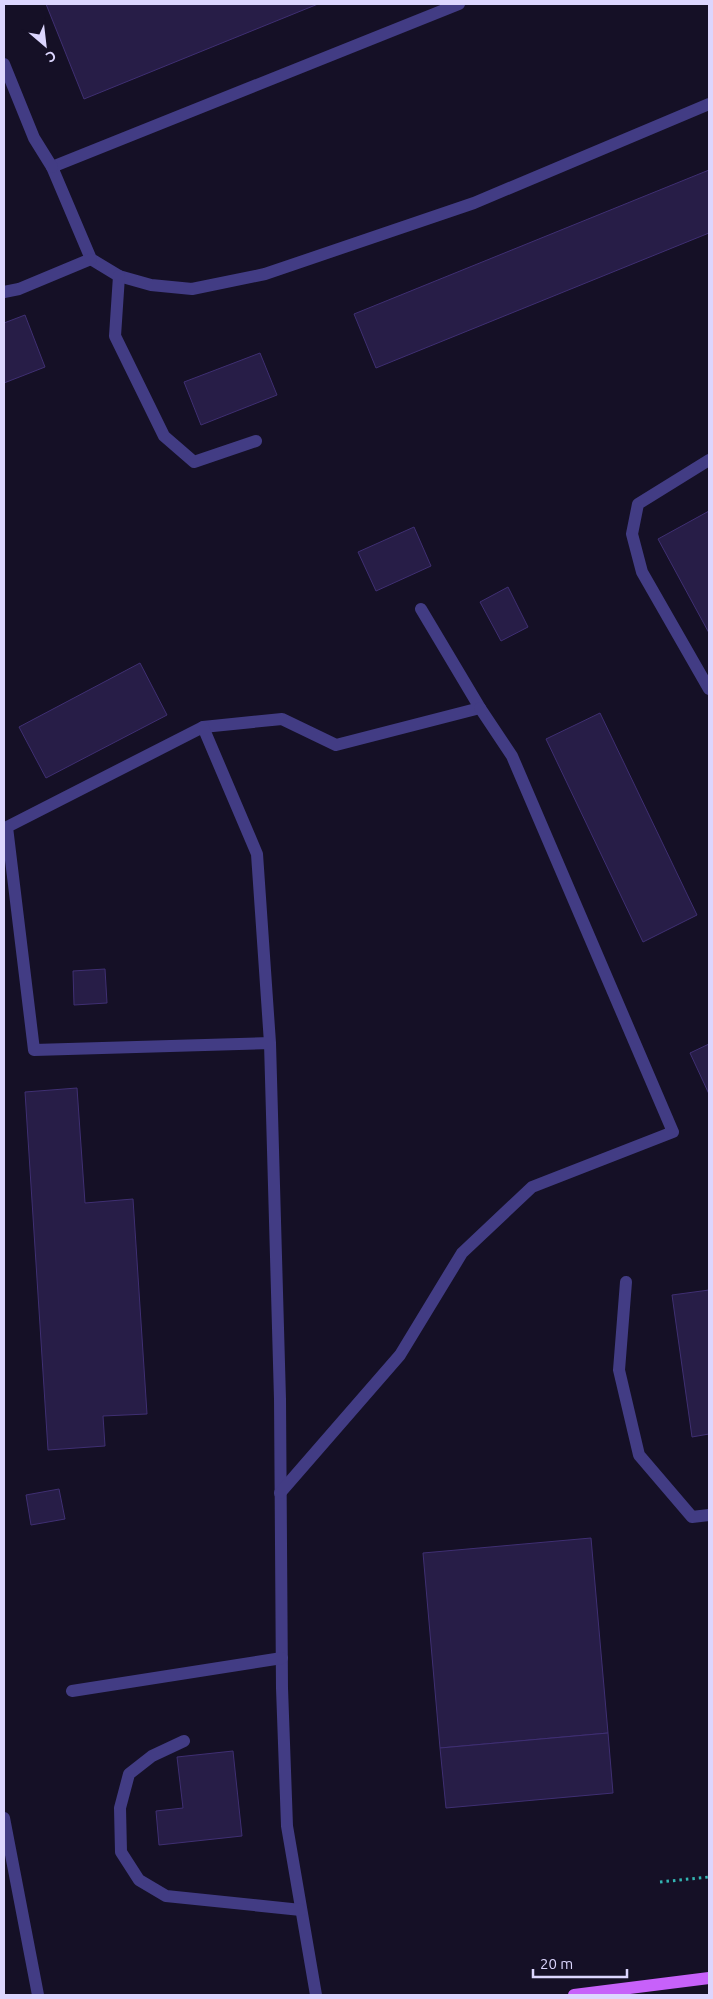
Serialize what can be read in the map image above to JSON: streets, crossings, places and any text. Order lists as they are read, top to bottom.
{
  "scale_bar": "20 m",
  "north": "bottom right"
}
